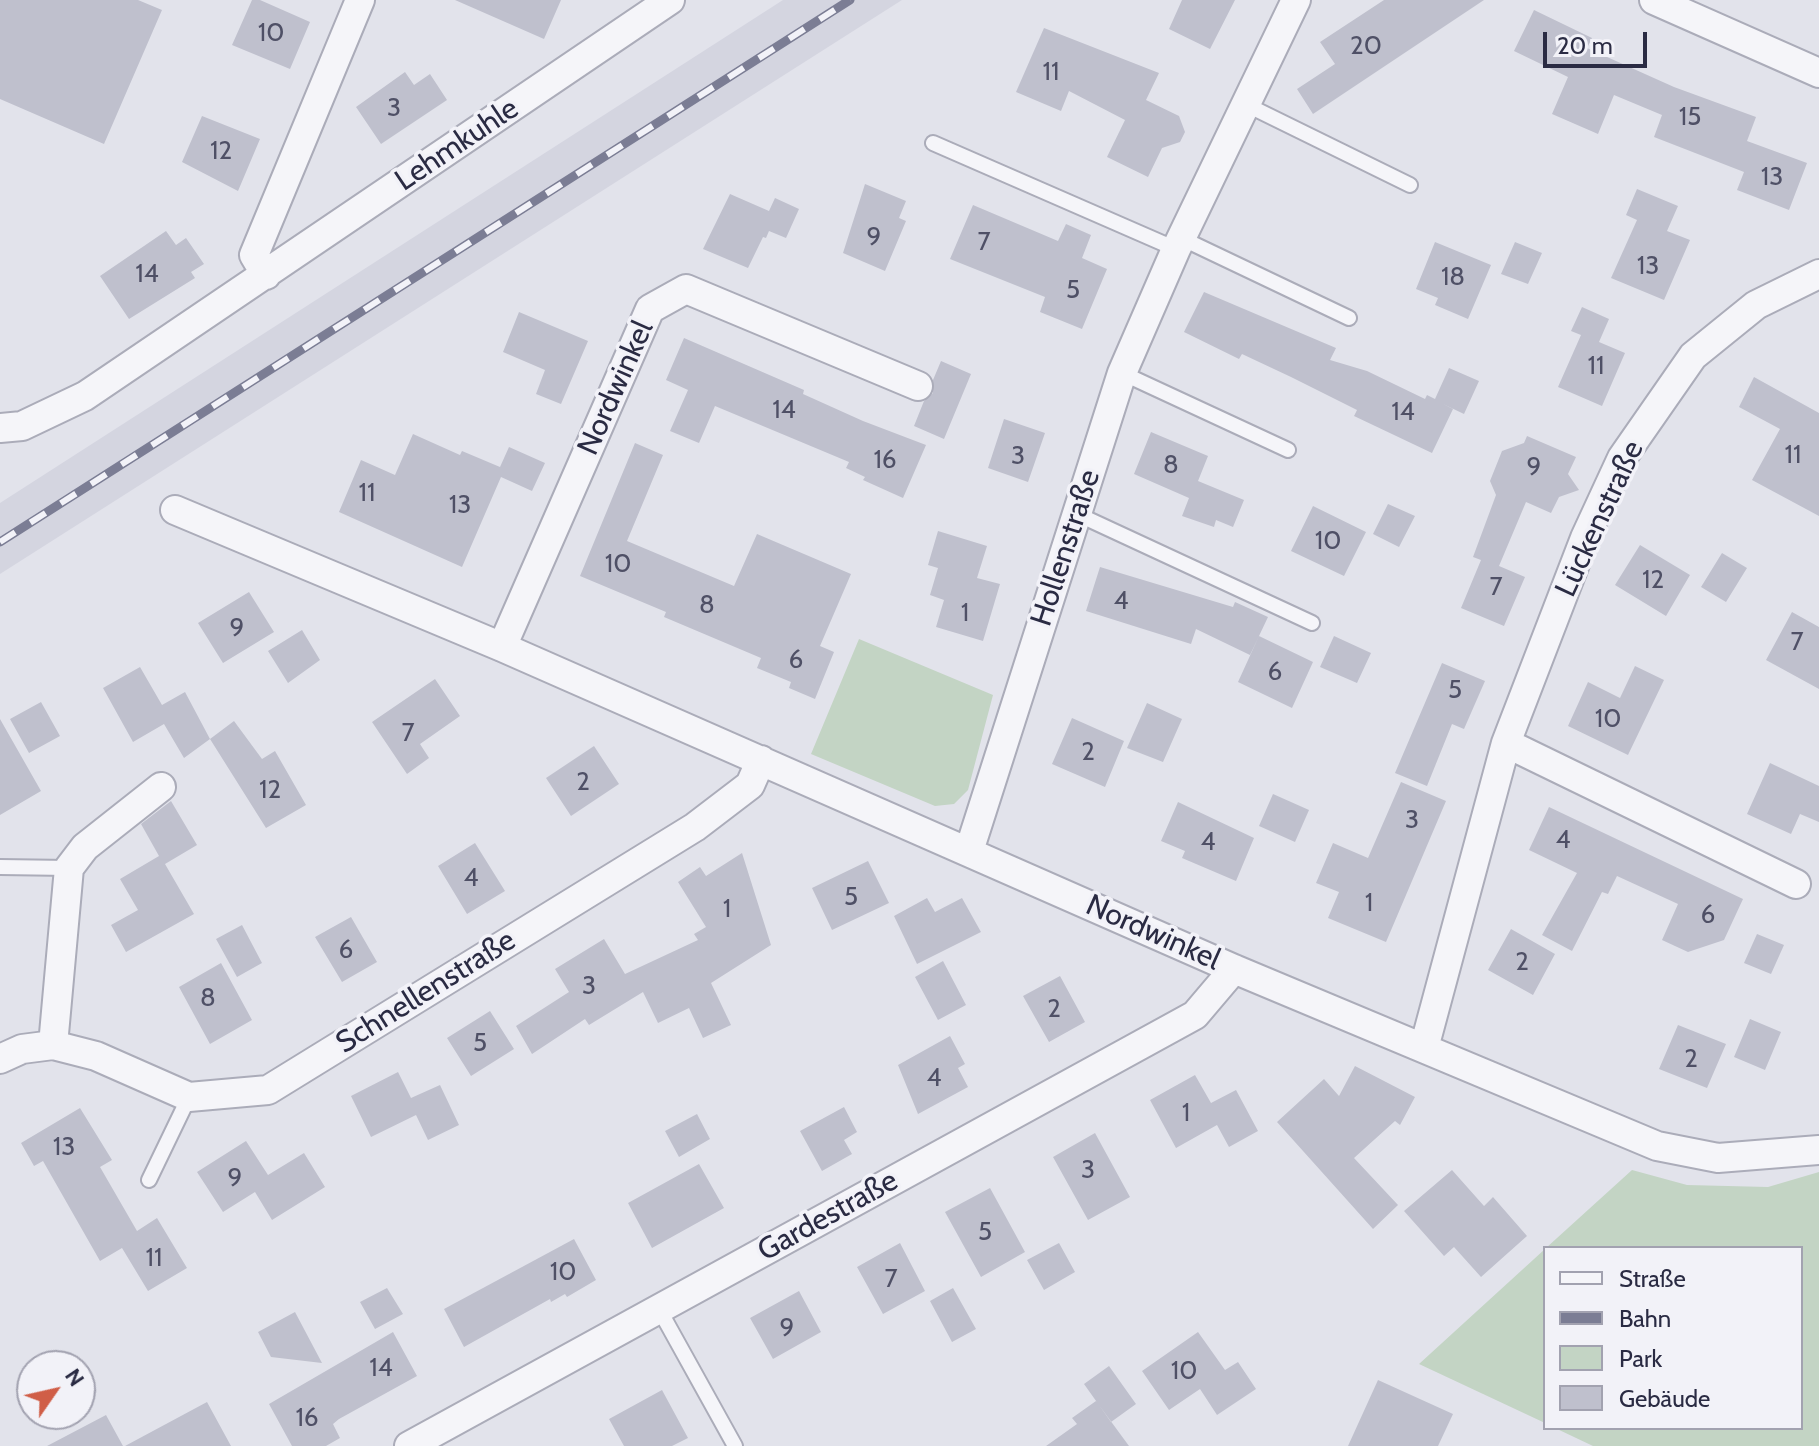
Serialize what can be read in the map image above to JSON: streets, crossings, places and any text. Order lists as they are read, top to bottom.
{
  "streets": {
    "street": [
      "Lehmkuhle",
      "Nordwinkel",
      "Lückenstraße",
      "Hollenstraße",
      "Schnellenstraße",
      "Gardestraße"
    ]
  },
  "crossings": [
    ["Nordwinkel", "Lückenstraße"],
    ["Nordwinkel", "Hollenstraße"],
    ["Nordwinkel", "Schnellenstraße"],
    ["Nordwinkel", "Gardestraße"]
  ],
  "house_numbers": [
    "10",
    "20",
    "11",
    "3",
    "15",
    "12",
    "13",
    "9",
    "7",
    "13",
    "14",
    "18",
    "5",
    "11",
    "14",
    "14",
    "11",
    "3",
    "16",
    "8",
    "9",
    "11",
    "13",
    "10",
    "10",
    "12",
    "7",
    "4",
    "8",
    "1",
    "9",
    "7",
    "6",
    "6",
    "5",
    "10",
    "7",
    "2",
    "2",
    "12",
    "3",
    "4",
    "4",
    "4",
    "5",
    "1",
    "1",
    "6",
    "6",
    "2",
    "3",
    "8",
    "2",
    "5",
    "2",
    "4",
    "1",
    "13",
    "3",
    "9",
    "5",
    "11",
    "10",
    "7",
    "9",
    "14",
    "10",
    "16"
  ],
  "legend": [
    "Straße",
    "Bahn",
    "Park",
    "Gebäude"
  ],
  "scale_bar": "20 m",
  "north": "top right"
}
